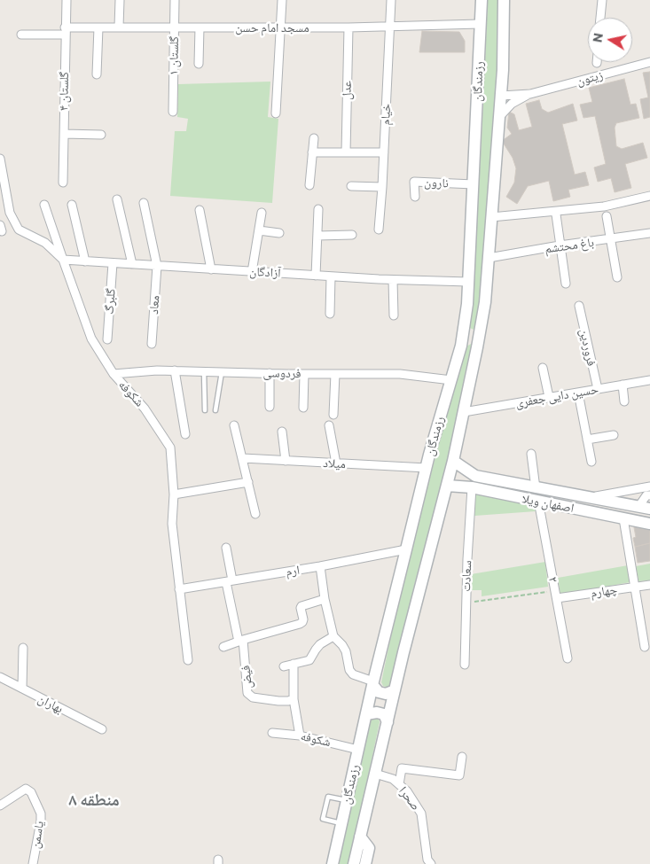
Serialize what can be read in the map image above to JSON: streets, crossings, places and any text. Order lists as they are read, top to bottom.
{
  "streets": {
    "main road": ["رزمندگان", "اصفهان ویلا"],
    "street": [
      "مسجد امام حسن",
      "گلستان ۱",
      "زیتون",
      "عدل",
      "گلستان ۴",
      "خیام",
      "نارون",
      "باغ محتشم",
      "آزادگان",
      "گلبرگ",
      "معاد",
      "فروردین",
      "فردوسی",
      "شکوفه",
      "حسین دایی جعفری",
      "میلاد",
      "ارم",
      "سعادت",
      "۲",
      "چهارم",
      "فیض",
      "بهاران",
      "صحرا",
      "یاسمن"
    ]
  },
  "crossings": [
    ["مسجد امام حسن", "گلستان ۱"],
    ["مسجد امام حسن", "رزمندگان"],
    ["مسجد امام حسن", "عدل"],
    ["مسجد امام حسن", "گلستان ۴"],
    ["مسجد امام حسن", "خیام"],
    ["رزمندگان", "نارون"],
    ["رزمندگان", "باغ محتشم"],
    ["رزمندگان", "آزادگان"],
    ["رزمندگان", "فردوسی"],
    ["رزمندگان", "شکوفه"],
    ["رزمندگان", "حسین دایی جعفری"],
    ["رزمندگان", "میلاد"],
    ["رزمندگان", "اصفهان ویلا"],
    ["رزمندگان", "ارم"],
    ["رزمندگان", "صحرا"],
    ["آزادگان", "گلبرگ"],
    ["آزادگان", "معاد"],
    ["آزادگان", "شکوفه"],
    ["فروردین", "حسین دایی جعفری"],
    ["فردوسی", "شکوفه"],
    ["شکوفه", "ارم"],
    ["اصفهان ویلا", "سعادت"],
    ["اصفهان ویلا", "۲"],
    ["۲", "چهارم"]
  ],
  "districts": ["منطقه ۸"],
  "north": "left"
}
